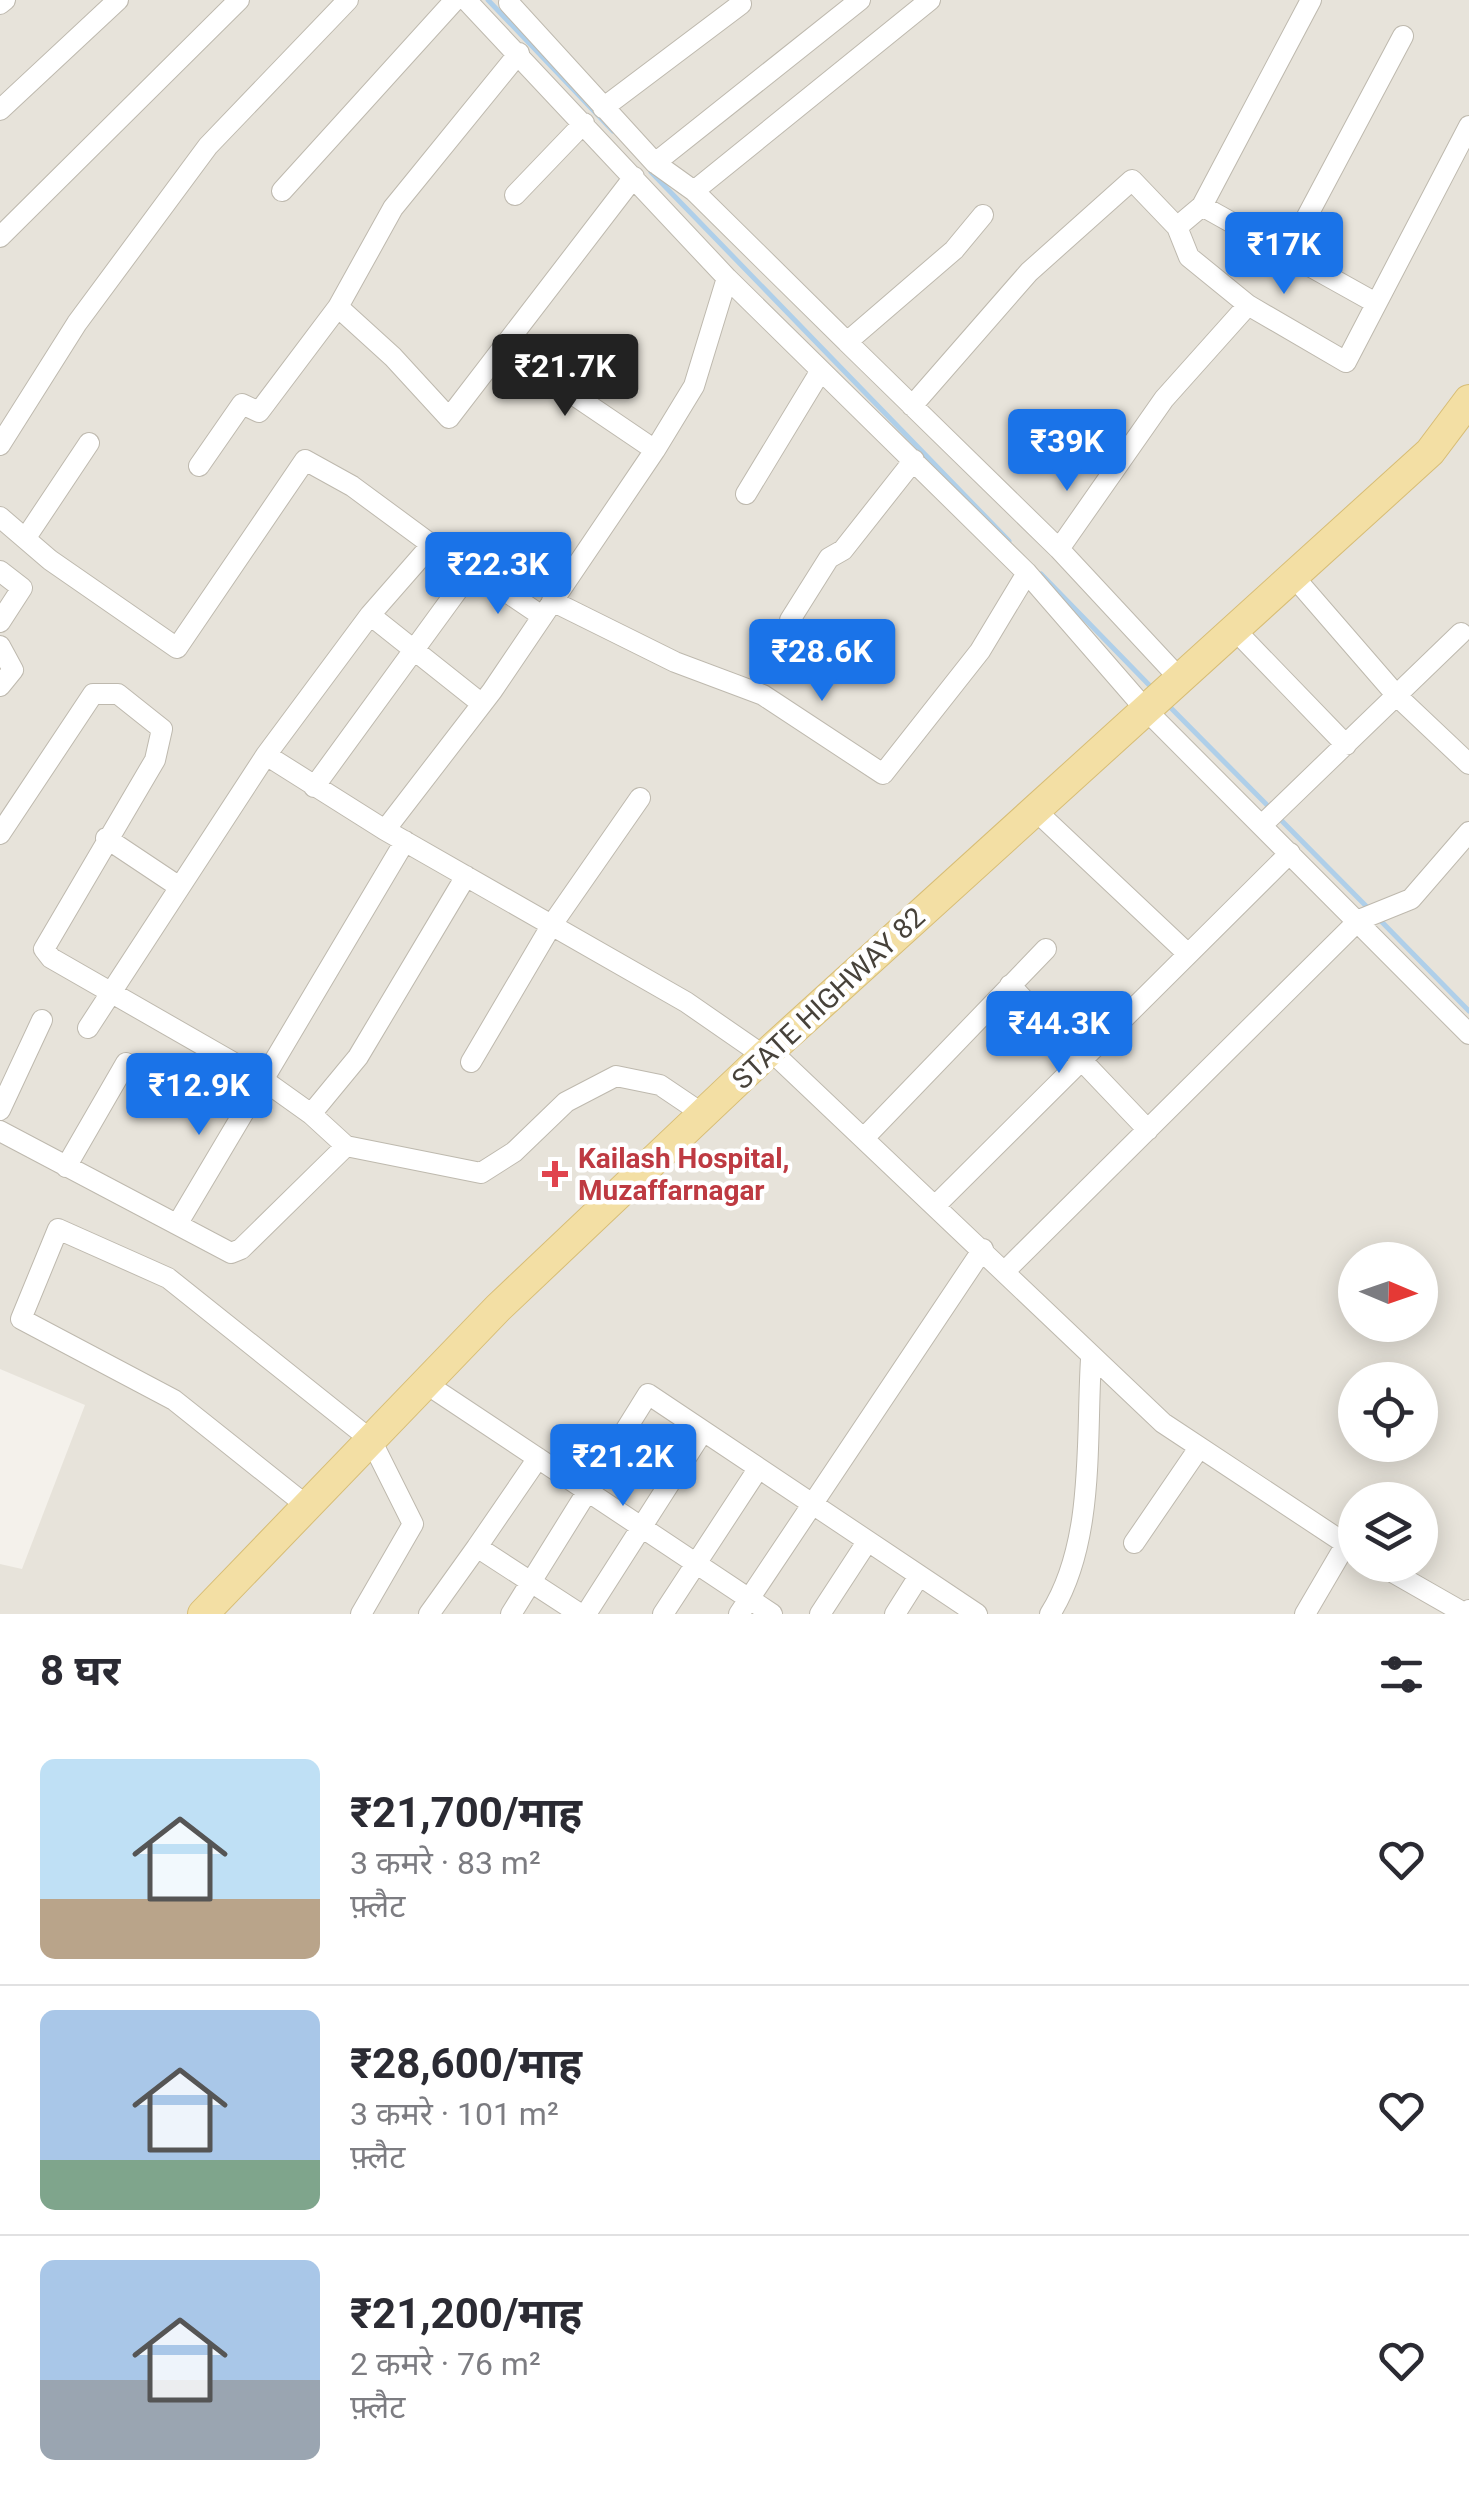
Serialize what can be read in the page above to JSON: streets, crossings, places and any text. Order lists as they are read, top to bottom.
{
  "streets": {
    "main road": ["STATE HIGHWAY 82"]
  },
  "places": {
    "health": ["Kailash Hospital, Muzaffarnagar"]
  },
  "north": "right",
  "page": {
    "price": [
      "₹17K",
      "₹21.7K",
      "₹39K",
      "₹22.3K",
      "₹28.6K",
      "₹44.3K",
      "₹12.9K",
      "₹21.2K"
    ],
    "heading": "8 घर",
    "list": [
      {
        "name": "₹21,700/माह",
        "note": "3 कमरे · 83 m² · फ़्लैट"
      },
      {
        "name": "₹28,600/माह",
        "note": "3 कमरे · 101 m² · फ़्लैट"
      },
      {
        "name": "₹21,200/माह",
        "note": "2 कमरे · 76 m² · फ़्लैट"
      }
    ]
  }
}
